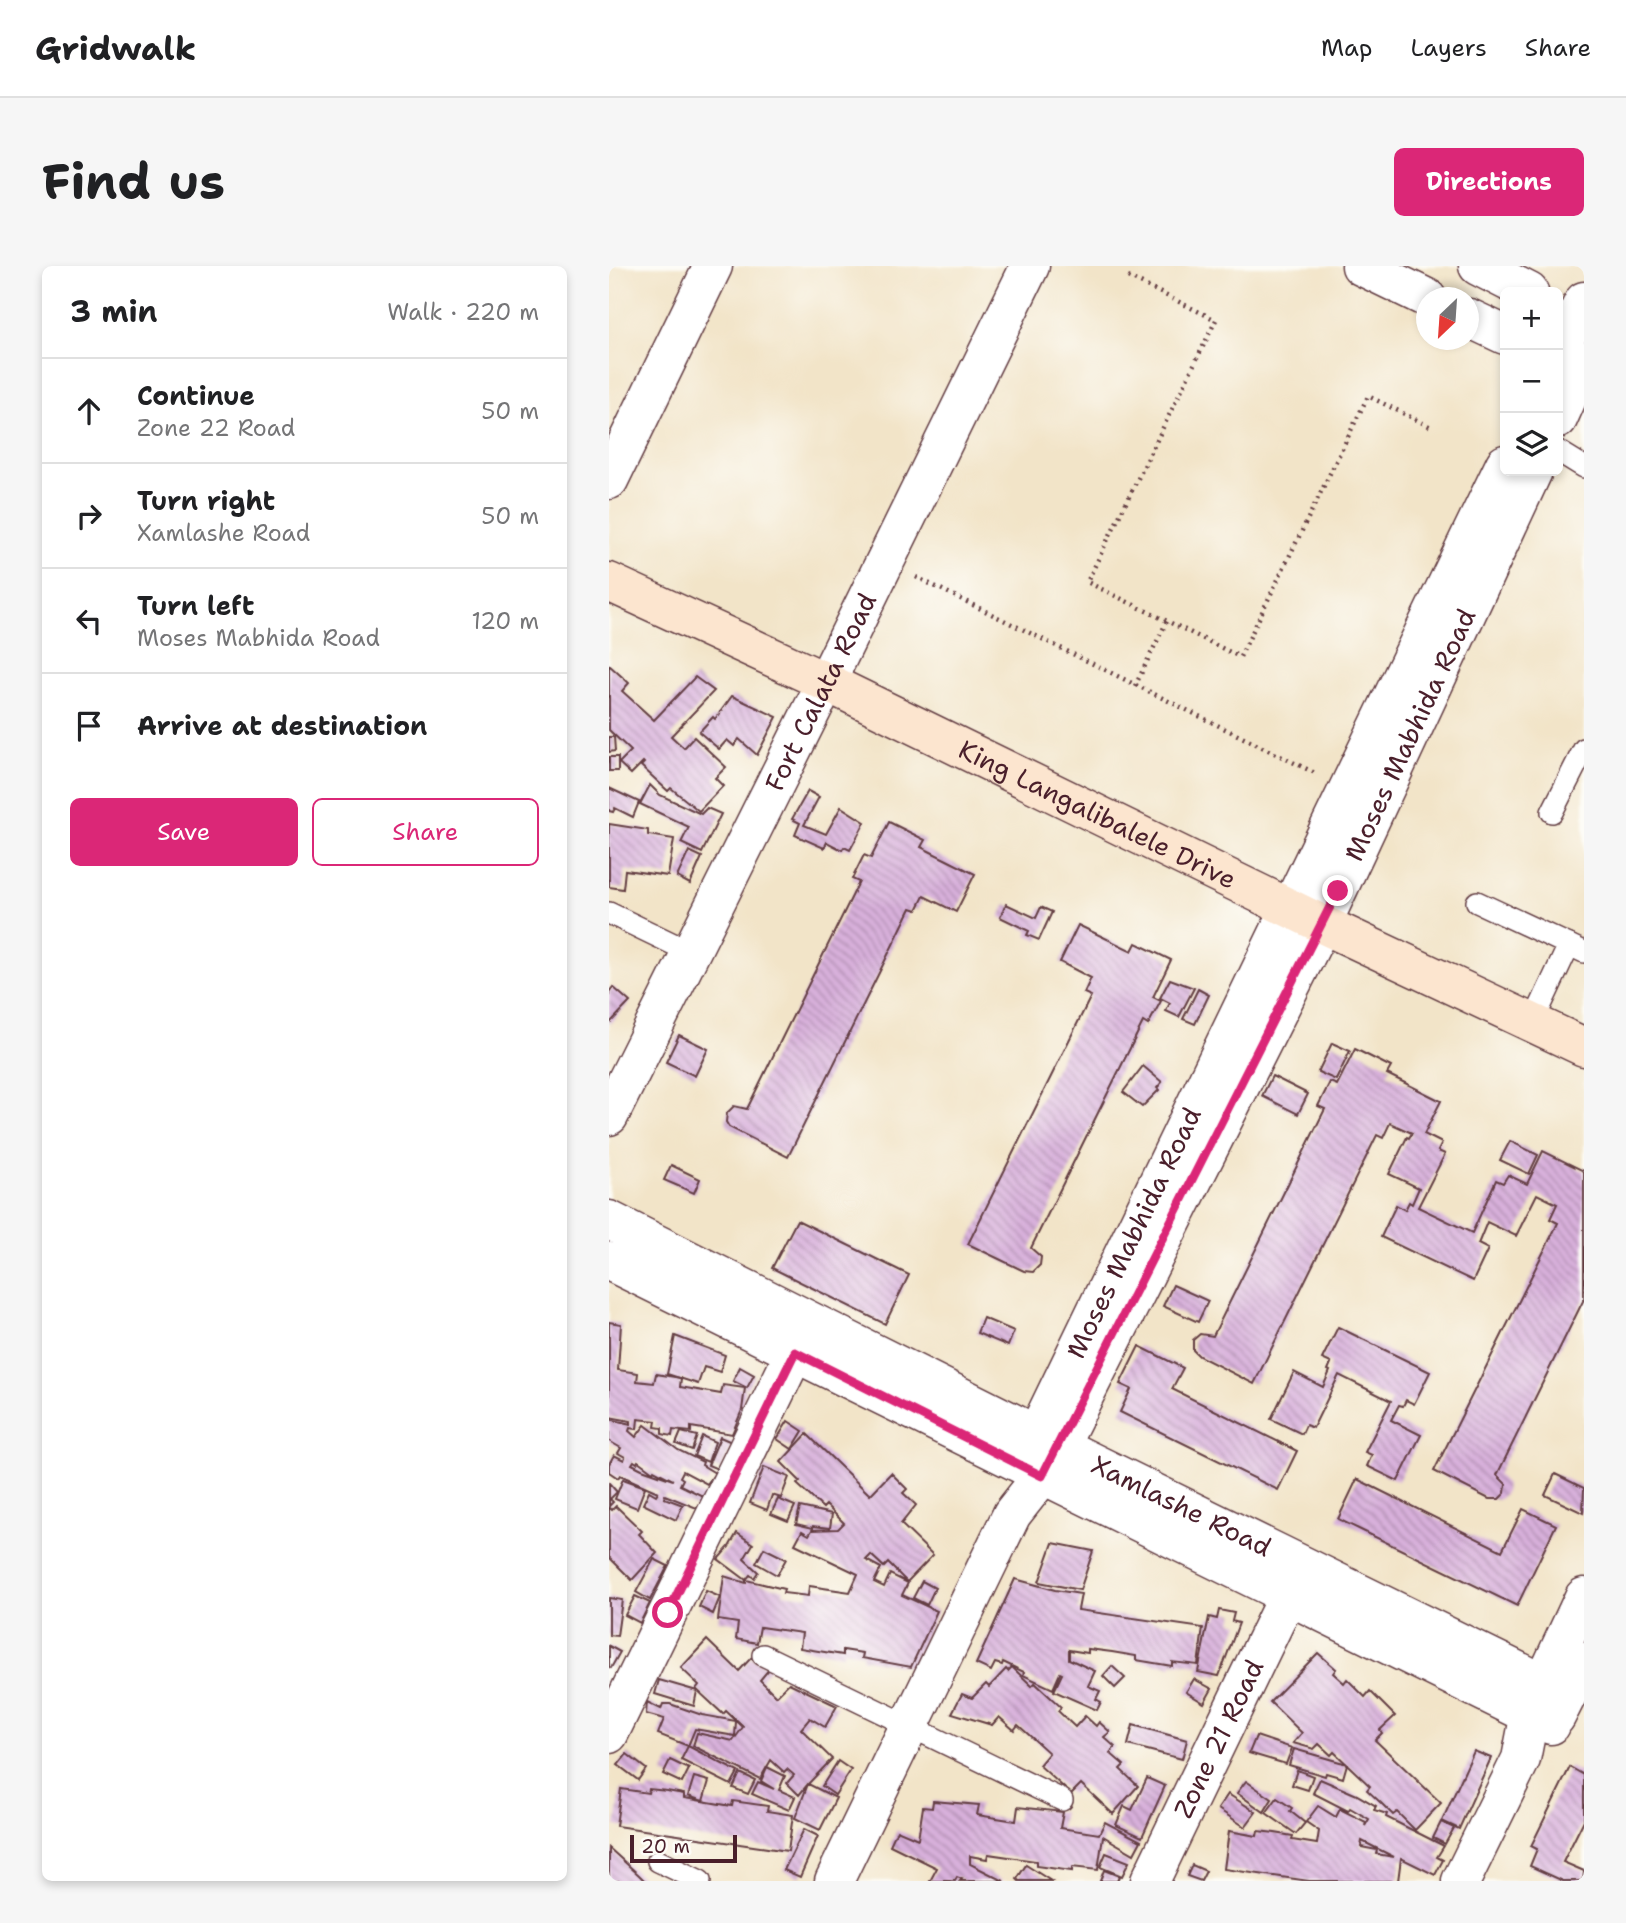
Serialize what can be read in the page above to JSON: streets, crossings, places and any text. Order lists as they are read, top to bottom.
{
  "streets": {
    "street": [
      "Fort Calata Road",
      "Moses Mabhida Road",
      "King Langalibalele Drive",
      "Xamlashe Road",
      "Zone 21 Road"
    ]
  },
  "crossings": [
    ["Fort Calata Road", "King Langalibalele Drive"],
    ["Moses Mabhida Road", "King Langalibalele Drive"],
    ["Moses Mabhida Road", "Xamlashe Road"],
    ["Xamlashe Road", "Zone 21 Road"]
  ],
  "scale_bar": "20 m",
  "north": "bottom left",
  "page": {
    "header": "Gridwalk",
    "nav": ["Map", "Layers", "Share"],
    "buttons": [
      "Directions",
      ["Save", "Share"]
    ],
    "title": "Find us",
    "heading": ["3 min", "Walk · 220 m"],
    "map_buttons": ["+", "−"],
    "list": [
      ["Continue", "Zone 22 Road", "50 m"],
      ["Turn right", "Xamlashe Road", "50 m"],
      ["Turn left", "Moses Mabhida Road", "120 m"],
      "Arrive at destination"
    ],
    "scale": "20 m"
  }
}
